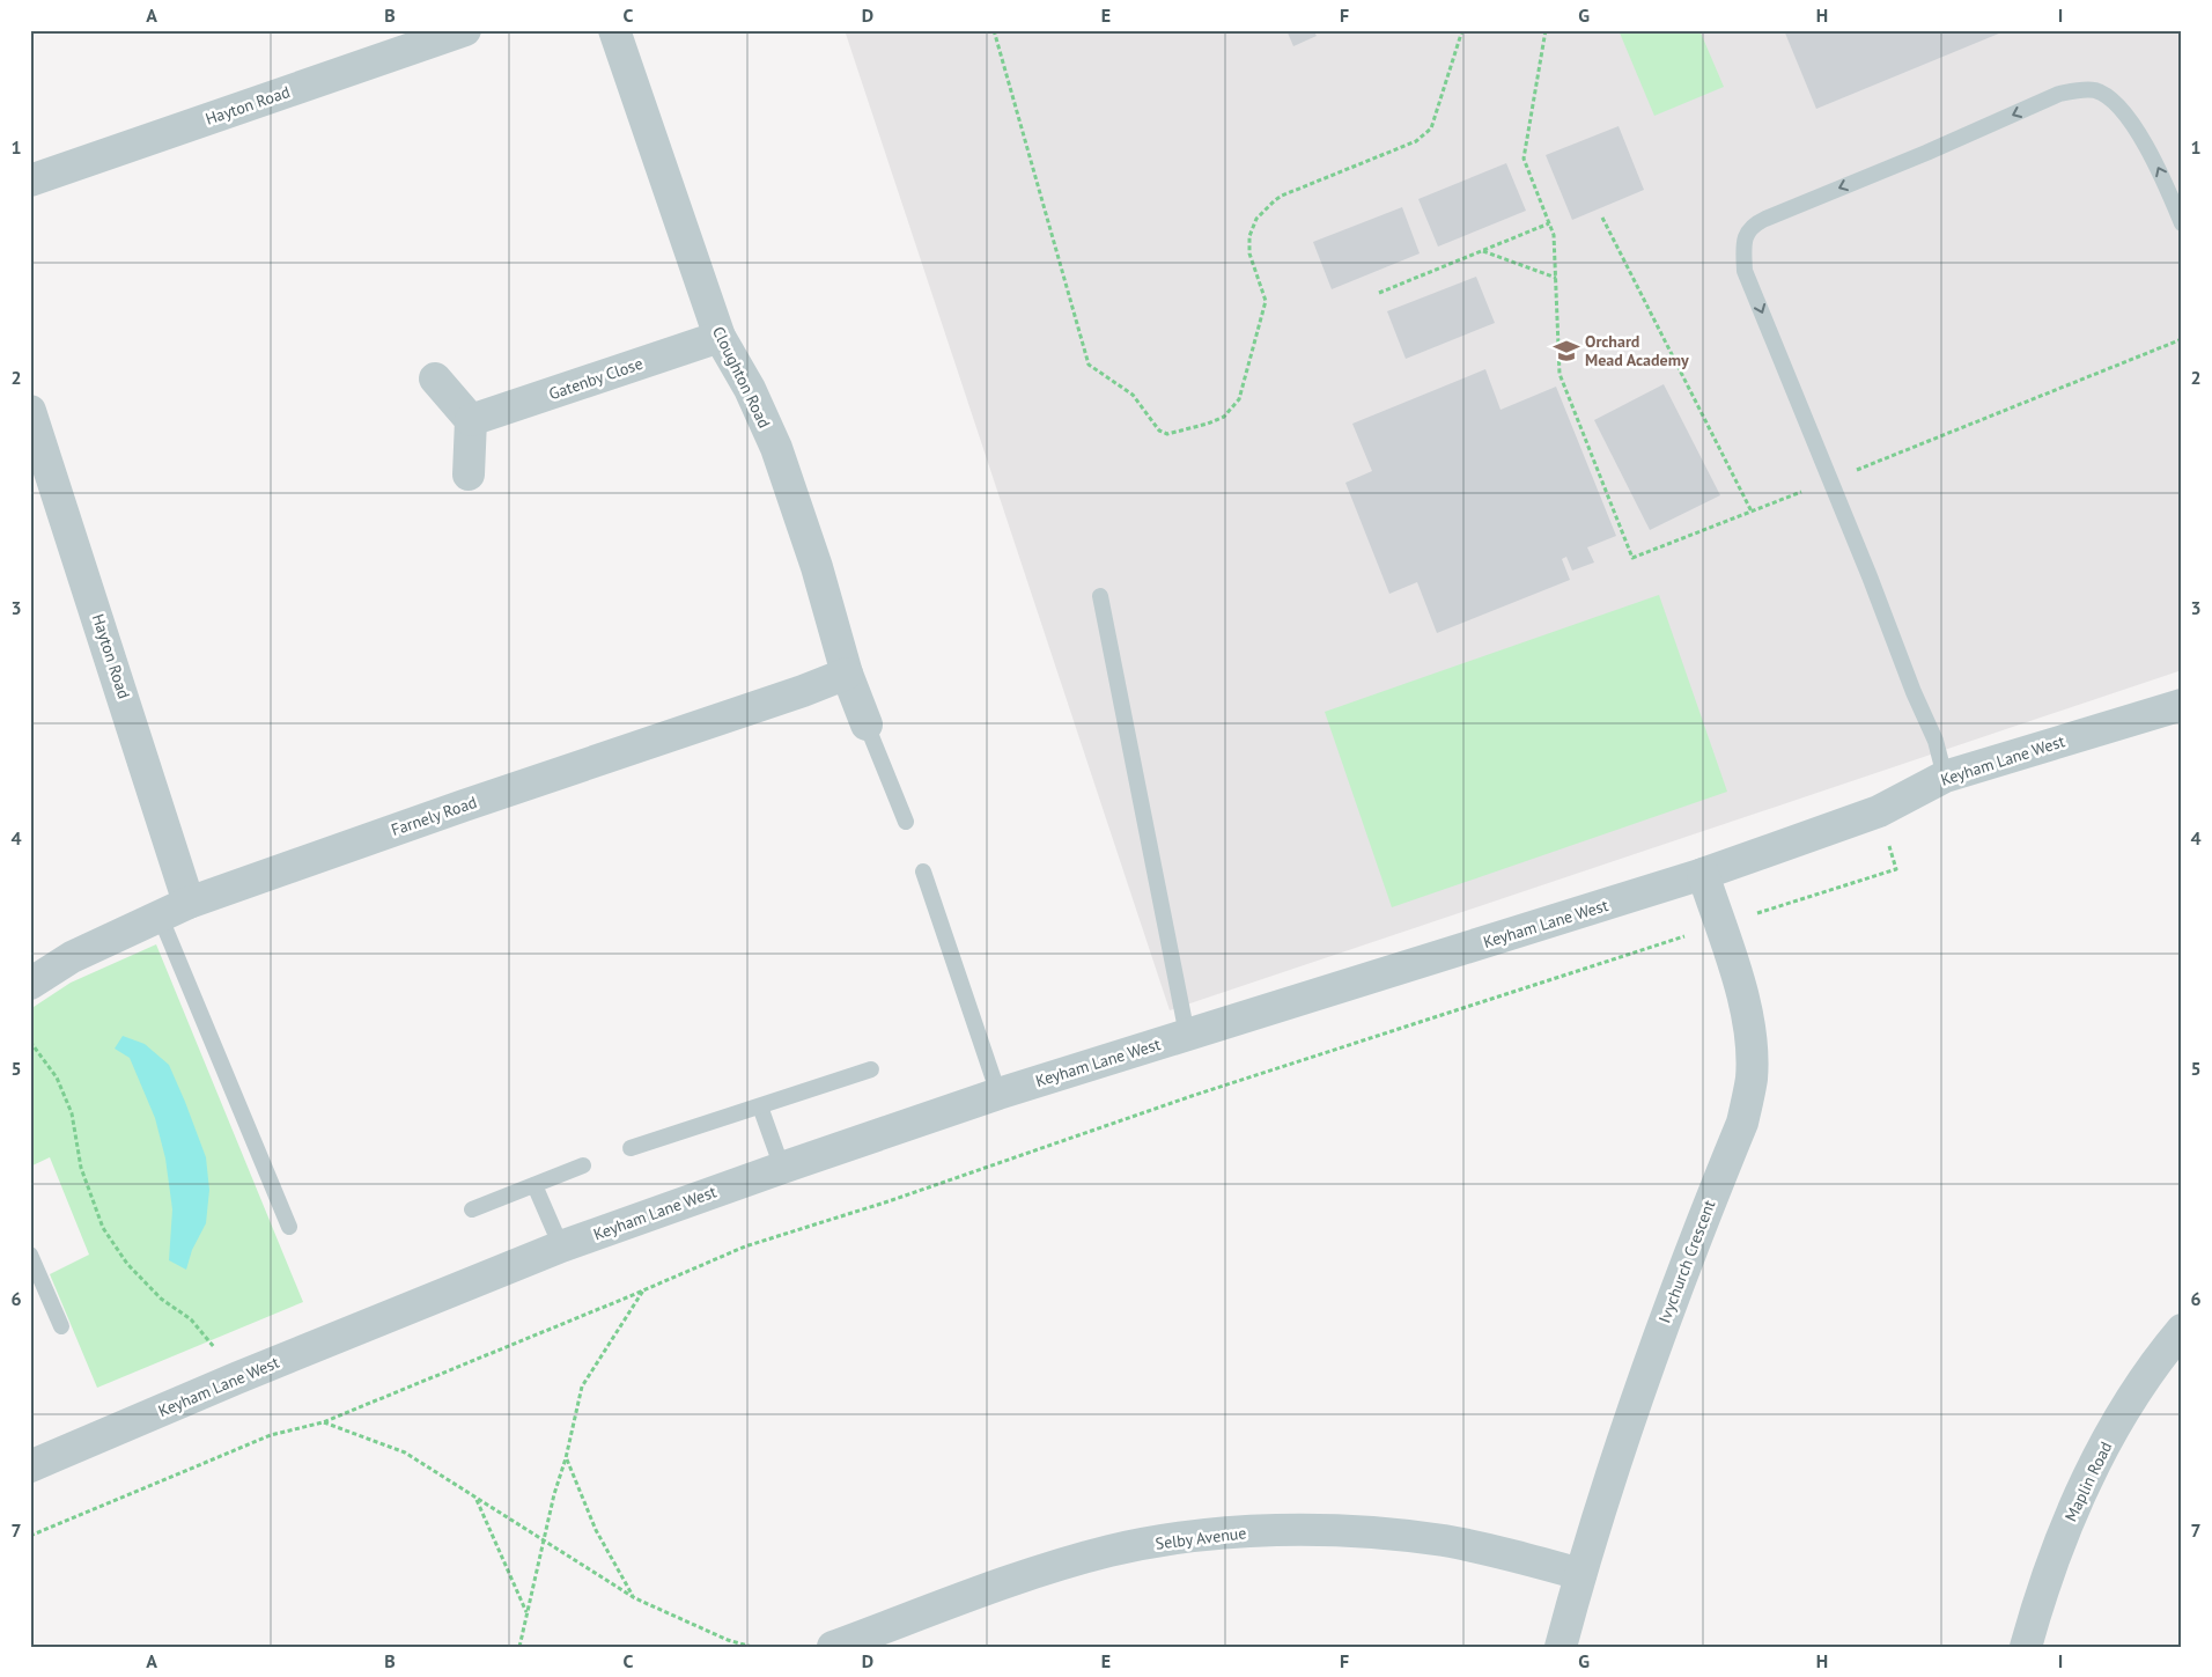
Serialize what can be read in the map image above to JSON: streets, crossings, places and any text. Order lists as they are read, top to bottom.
{
  "streets": {
    "street": [
      "Hayton Road",
      "Cloughton Road",
      "Gatenby Close",
      "Keyham Lane West",
      "Farnely Road",
      "Ivychurch Crescent",
      "Maplin Road",
      "Selby Avenue"
    ]
  },
  "crossings": [
    ["Hayton Road", "Farnely Road"],
    ["Cloughton Road", "Gatenby Close"],
    ["Cloughton Road", "Farnely Road"],
    ["Keyham Lane West", "Ivychurch Crescent"],
    ["Ivychurch Crescent", "Selby Avenue"]
  ],
  "places": {
    "school or university": ["Orchard Mead Academy"]
  },
  "grid": {
    "columns": [
      "A",
      "B",
      "C",
      "D",
      "E",
      "F",
      "G",
      "H",
      "I"
    ],
    "rows": [
      "1",
      "2",
      "3",
      "4",
      "5",
      "6",
      "7"
    ]
  }
}
